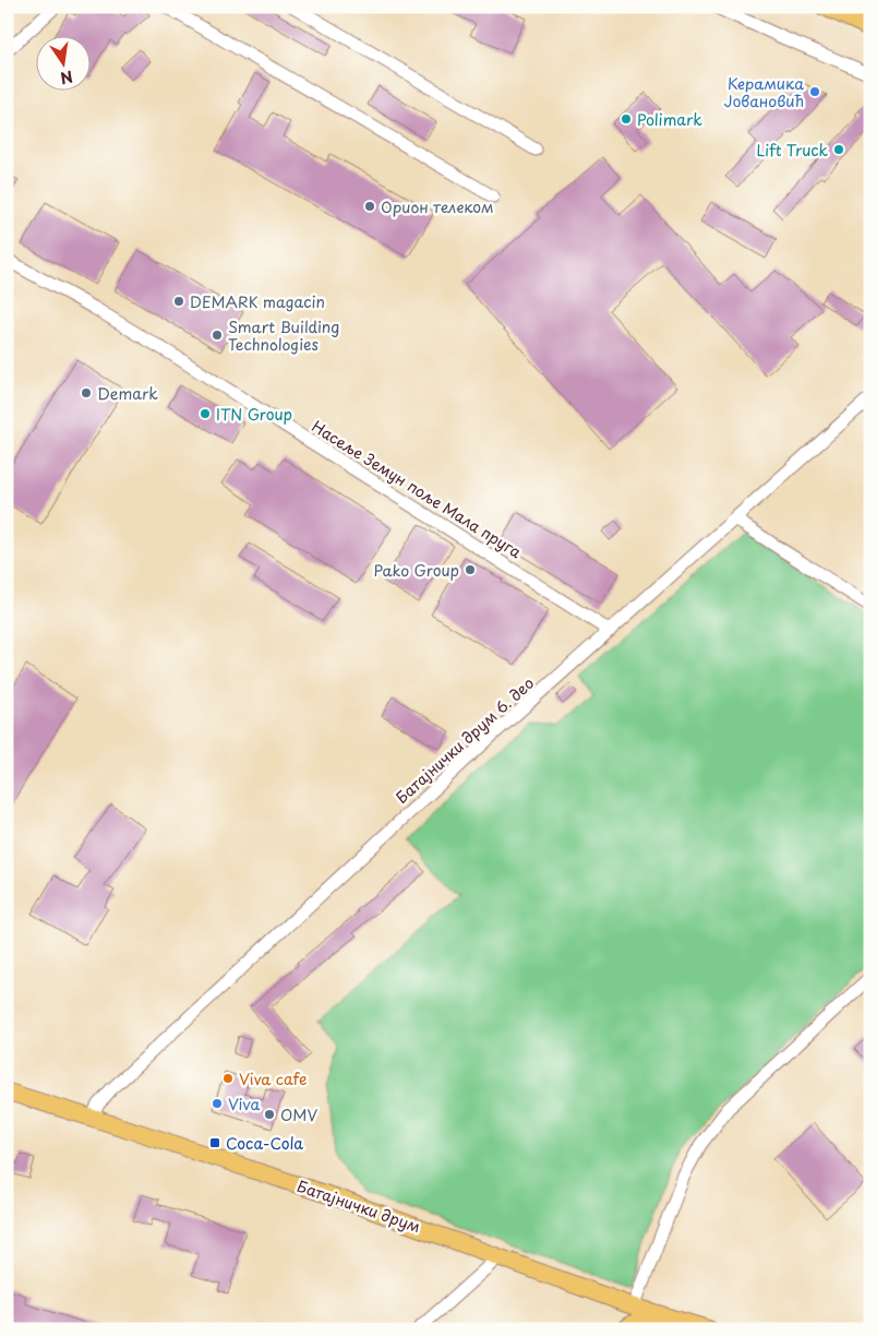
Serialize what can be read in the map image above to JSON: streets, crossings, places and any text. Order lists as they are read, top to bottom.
{
  "streets": {
    "main road": ["Батајнички друм"],
    "street": ["Насеље Земун поље Мала пруга", "Батајнички друм 6. део"]
  },
  "crossings": [
    ["Насеље Земун поље Мала пруга", "Батајнички друм 6. део"],
    ["Батајнички друм 6. део", "Батајнички друм"]
  ],
  "places": {
    "other": [
      "Керамика Јовановић",
      "Polimark",
      "Lift Truck",
      "Орион телеком",
      "DEMARK magacin",
      "Smart Building Technologies",
      "Demark",
      "ITN Group",
      "Pako Group",
      "Viva cafe",
      "Viva",
      "OMV"
    ],
    "transit": ["Coca-Cola"]
  },
  "north": "bottom"
}
